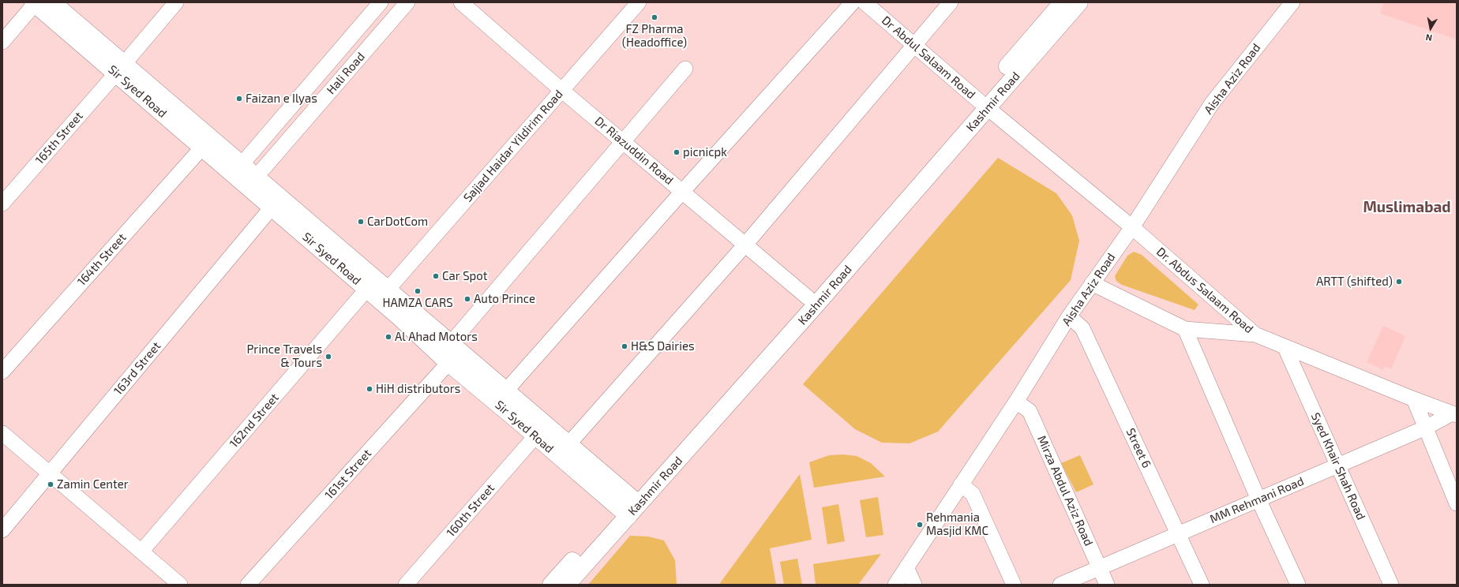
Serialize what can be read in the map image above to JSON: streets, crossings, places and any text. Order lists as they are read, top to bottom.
{
  "streets": {
    "main road": ["Sir Syed Road", "Kashmir Road"],
    "street": [
      "Dr Abdul Salaam Road",
      "Hali Road",
      "Aisha Aziz Road",
      "165th Street",
      "Sajjad Haidar Yildirim Road",
      "Dr Riazuddin Road",
      "164th Street",
      "Dr. Abdus Salaam Road",
      "163rd Street",
      "162nd Street",
      "Street 6",
      "Syed Khair Shah Road",
      "161st Street",
      "Mirza Abdul Aziz Road",
      "MM Rehmani Road",
      "160th Street"
    ]
  },
  "crossings": [
    ["Dr Abdul Salaam Road", "Kashmir Road"],
    ["Dr Abdul Salaam Road", "Dr. Abdus Salaam Road"],
    ["Hali Road", "Sir Syed Road"],
    ["Aisha Aziz Road", "Dr. Abdus Salaam Road"],
    ["Aisha Aziz Road", "Street 6"],
    ["Aisha Aziz Road", "Mirza Abdul Aziz Road"],
    ["Sir Syed Road", "Kashmir Road"],
    ["Sir Syed Road", "165th Street"],
    ["Sir Syed Road", "Sajjad Haidar Yildirim Road"],
    ["Sir Syed Road", "164th Street"],
    ["Sir Syed Road", "163rd Street"],
    ["Sir Syed Road", "162nd Street"],
    ["Sir Syed Road", "161st Street"],
    ["Sir Syed Road", "160th Street"],
    ["Kashmir Road", "Dr Riazuddin Road"],
    ["Kashmir Road", "Dr. Abdus Salaam Road"],
    ["Sajjad Haidar Yildirim Road", "Dr Riazuddin Road"],
    ["Dr. Abdus Salaam Road", "Syed Khair Shah Road"],
    ["Dr. Abdus Salaam Road", "MM Rehmani Road"],
    ["Street 6", "MM Rehmani Road"],
    ["Syed Khair Shah Road", "MM Rehmani Road"],
    ["Mirza Abdul Aziz Road", "MM Rehmani Road"]
  ],
  "districts": ["Muslimabad"],
  "places": [
    "FZ Pharma (Headoffice)",
    "Faizan e Ilyas",
    "picnicpk",
    "CarDotCom",
    "Car Spot",
    "ARTT (shifted)",
    "HAMZA CARS",
    "Auto Prince",
    "Al Ahad Motors",
    "H&S Dairies",
    "Prince Travels & Tours",
    "HiH distributors",
    "Zamin Center",
    "Rehmania Masjid KMC"
  ],
  "north": "bottom"
}
